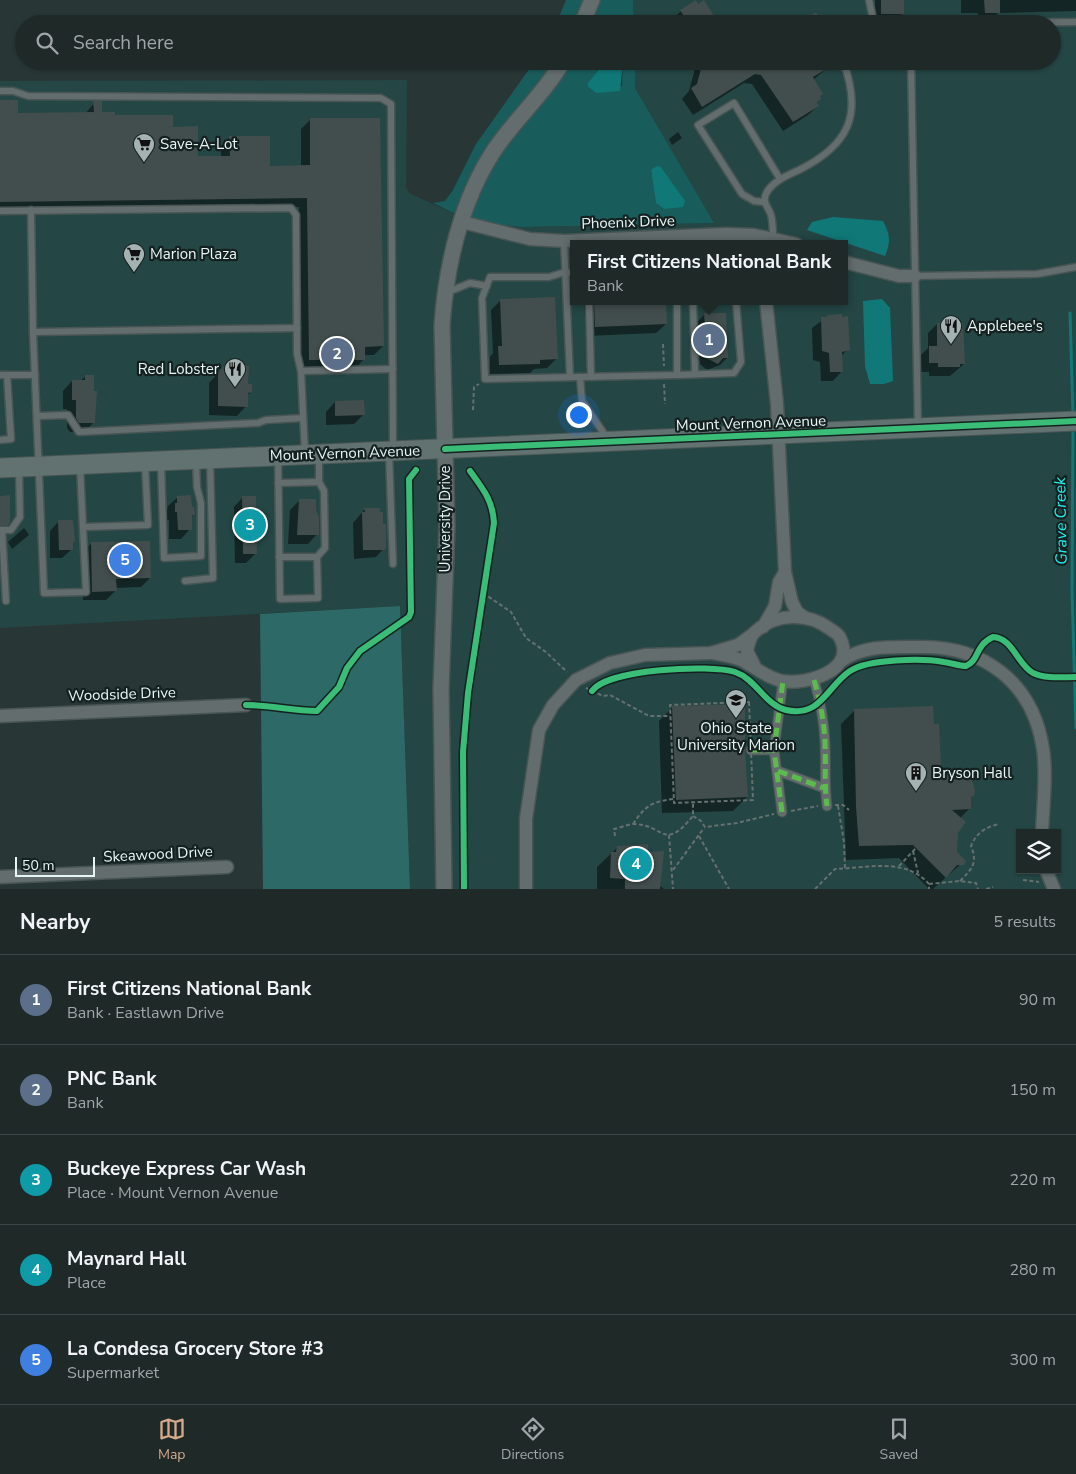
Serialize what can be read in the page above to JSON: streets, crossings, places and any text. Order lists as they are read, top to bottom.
{
  "streets": {
    "main road": ["Mount Vernon Avenue"],
    "street": [
      "Phoenix Drive",
      "University Drive",
      "Woodside Drive",
      "Skeawood Drive"
    ]
  },
  "crossings": [
    ["Phoenix Drive", "University Drive"],
    ["Mount Vernon Avenue", "University Drive"]
  ],
  "water": ["Grave Creek"],
  "places": {
    "supermarket": ["Save-A-Lot", "Marion Plaza"],
    "restaurant": ["Applebee's", "Red Lobster"],
    "school or university": ["Ohio State University Marion"],
    "building": ["Bryson Hall"]
  },
  "scale_bar": "50 m",
  "page": {
    "search": "Search here",
    "popup": ["First Citizens National Bank", "Bank"],
    "pins": [
      "1",
      "2",
      "3",
      "5",
      "4"
    ],
    "scale": "50 m",
    "heading": ["Nearby", "5 results"],
    "list": [
      {
        "mark": "1",
        "name": "First Citizens National Bank",
        "note": "Bank · Eastlawn Drive",
        "value": "90 m"
      },
      {
        "mark": "2",
        "name": "PNC Bank",
        "note": "Bank",
        "value": "150 m"
      },
      {
        "mark": "3",
        "name": "Buckeye Express Car Wash",
        "note": "Place · Mount Vernon Avenue",
        "value": "220 m"
      },
      {
        "mark": "4",
        "name": "Maynard Hall",
        "note": "Place",
        "value": "280 m"
      },
      {
        "mark": "5",
        "name": "La Condesa Grocery Store #3",
        "note": "Supermarket",
        "value": "300 m"
      }
    ],
    "nav": ["Map", "Directions", "Saved"]
  }
}
